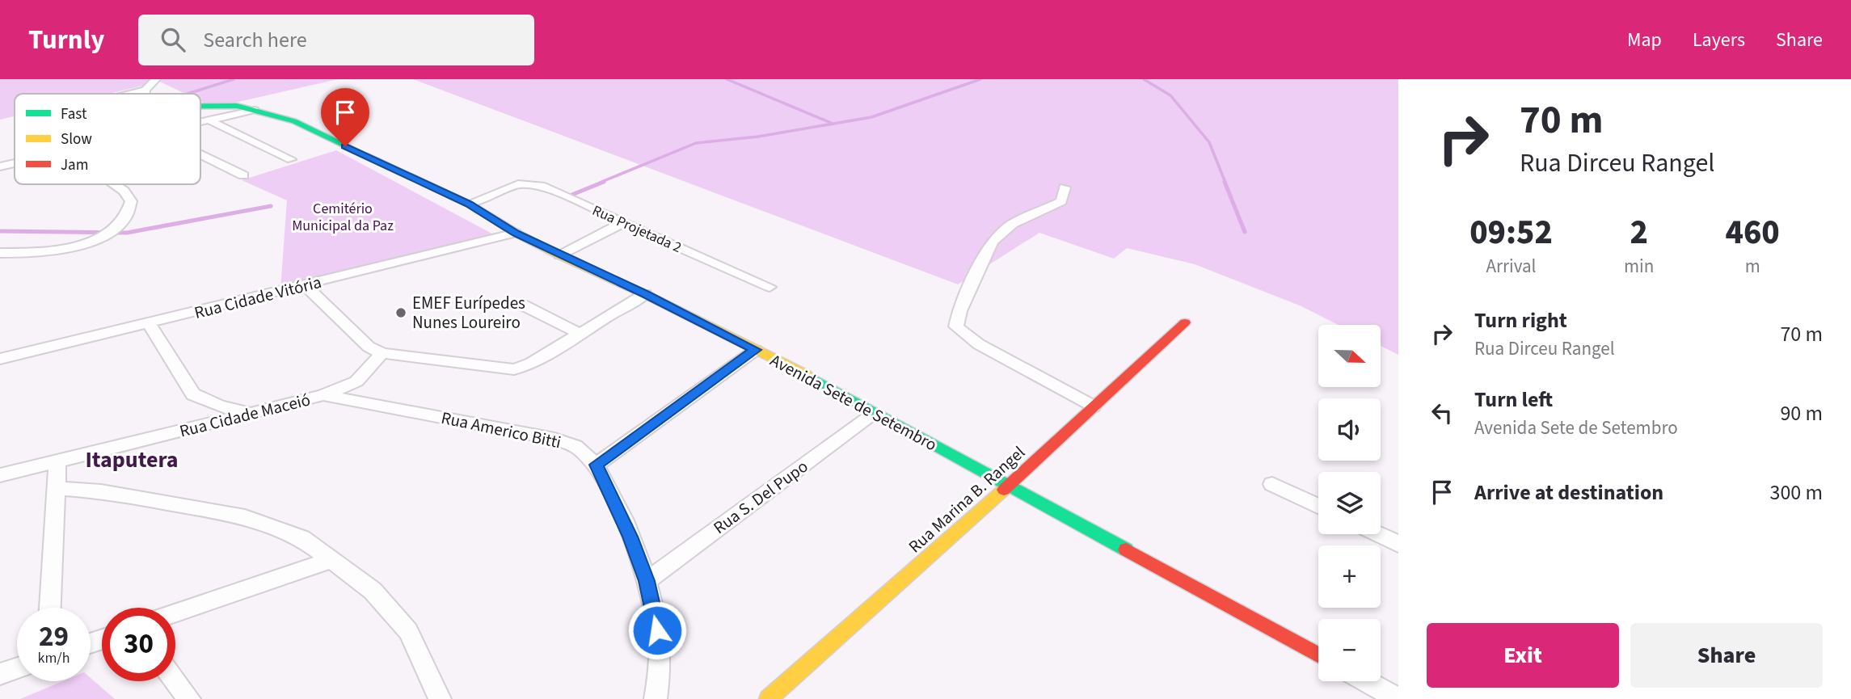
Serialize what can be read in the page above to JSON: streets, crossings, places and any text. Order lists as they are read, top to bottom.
{
  "streets": {
    "street": [
      "Rua Projetada 2",
      "Rua Cidade Vitória",
      "Avenida Sete de Setembro",
      "Rua Cidade Maceió",
      "Rua Americo Bitti",
      "Rua S. Del Pupo",
      "Rua Marina B. Rangel"
    ]
  },
  "crossings": [
    ["Rua Projetada 2", "Avenida Sete de Setembro"],
    ["Rua Cidade Vitória", "Avenida Sete de Setembro"],
    ["Avenida Sete de Setembro", "Rua S. Del Pupo"],
    ["Avenida Sete de Setembro", "Rua Marina B. Rangel"],
    ["Rua Cidade Maceió", "Rua Americo Bitti"],
    ["Rua Americo Bitti", "Rua S. Del Pupo"]
  ],
  "districts": ["Itaputera"],
  "parks": ["Cemitério Municipal da Paz"],
  "places": ["EMEF Eurípedes Nunes Loureiro"],
  "legend": ["Fast", "Slow", "Jam"],
  "north": "right",
  "page": {
    "header": "Turnly",
    "search": "Search here",
    "nav": ["Map", "Layers", "Share"],
    "turn": ["70 m", "Rua Dirceu Rangel"],
    "eta": [
      "09:52",
      "Arrival",
      "2",
      "min",
      "460",
      "m"
    ],
    "list": [
      {
        "name": "Turn right",
        "note": "Rua Dirceu Rangel",
        "value": "70 m"
      },
      {
        "name": "Turn left",
        "note": "Avenida Sete de Setembro",
        "value": "90 m"
      },
      {
        "name": "Arrive at destination",
        "value": "300 m"
      }
    ],
    "map_buttons": ["+", "−"],
    "speed": "29 km/h",
    "limit": "30",
    "buttons": ["Exit", "Share"]
  }
}
